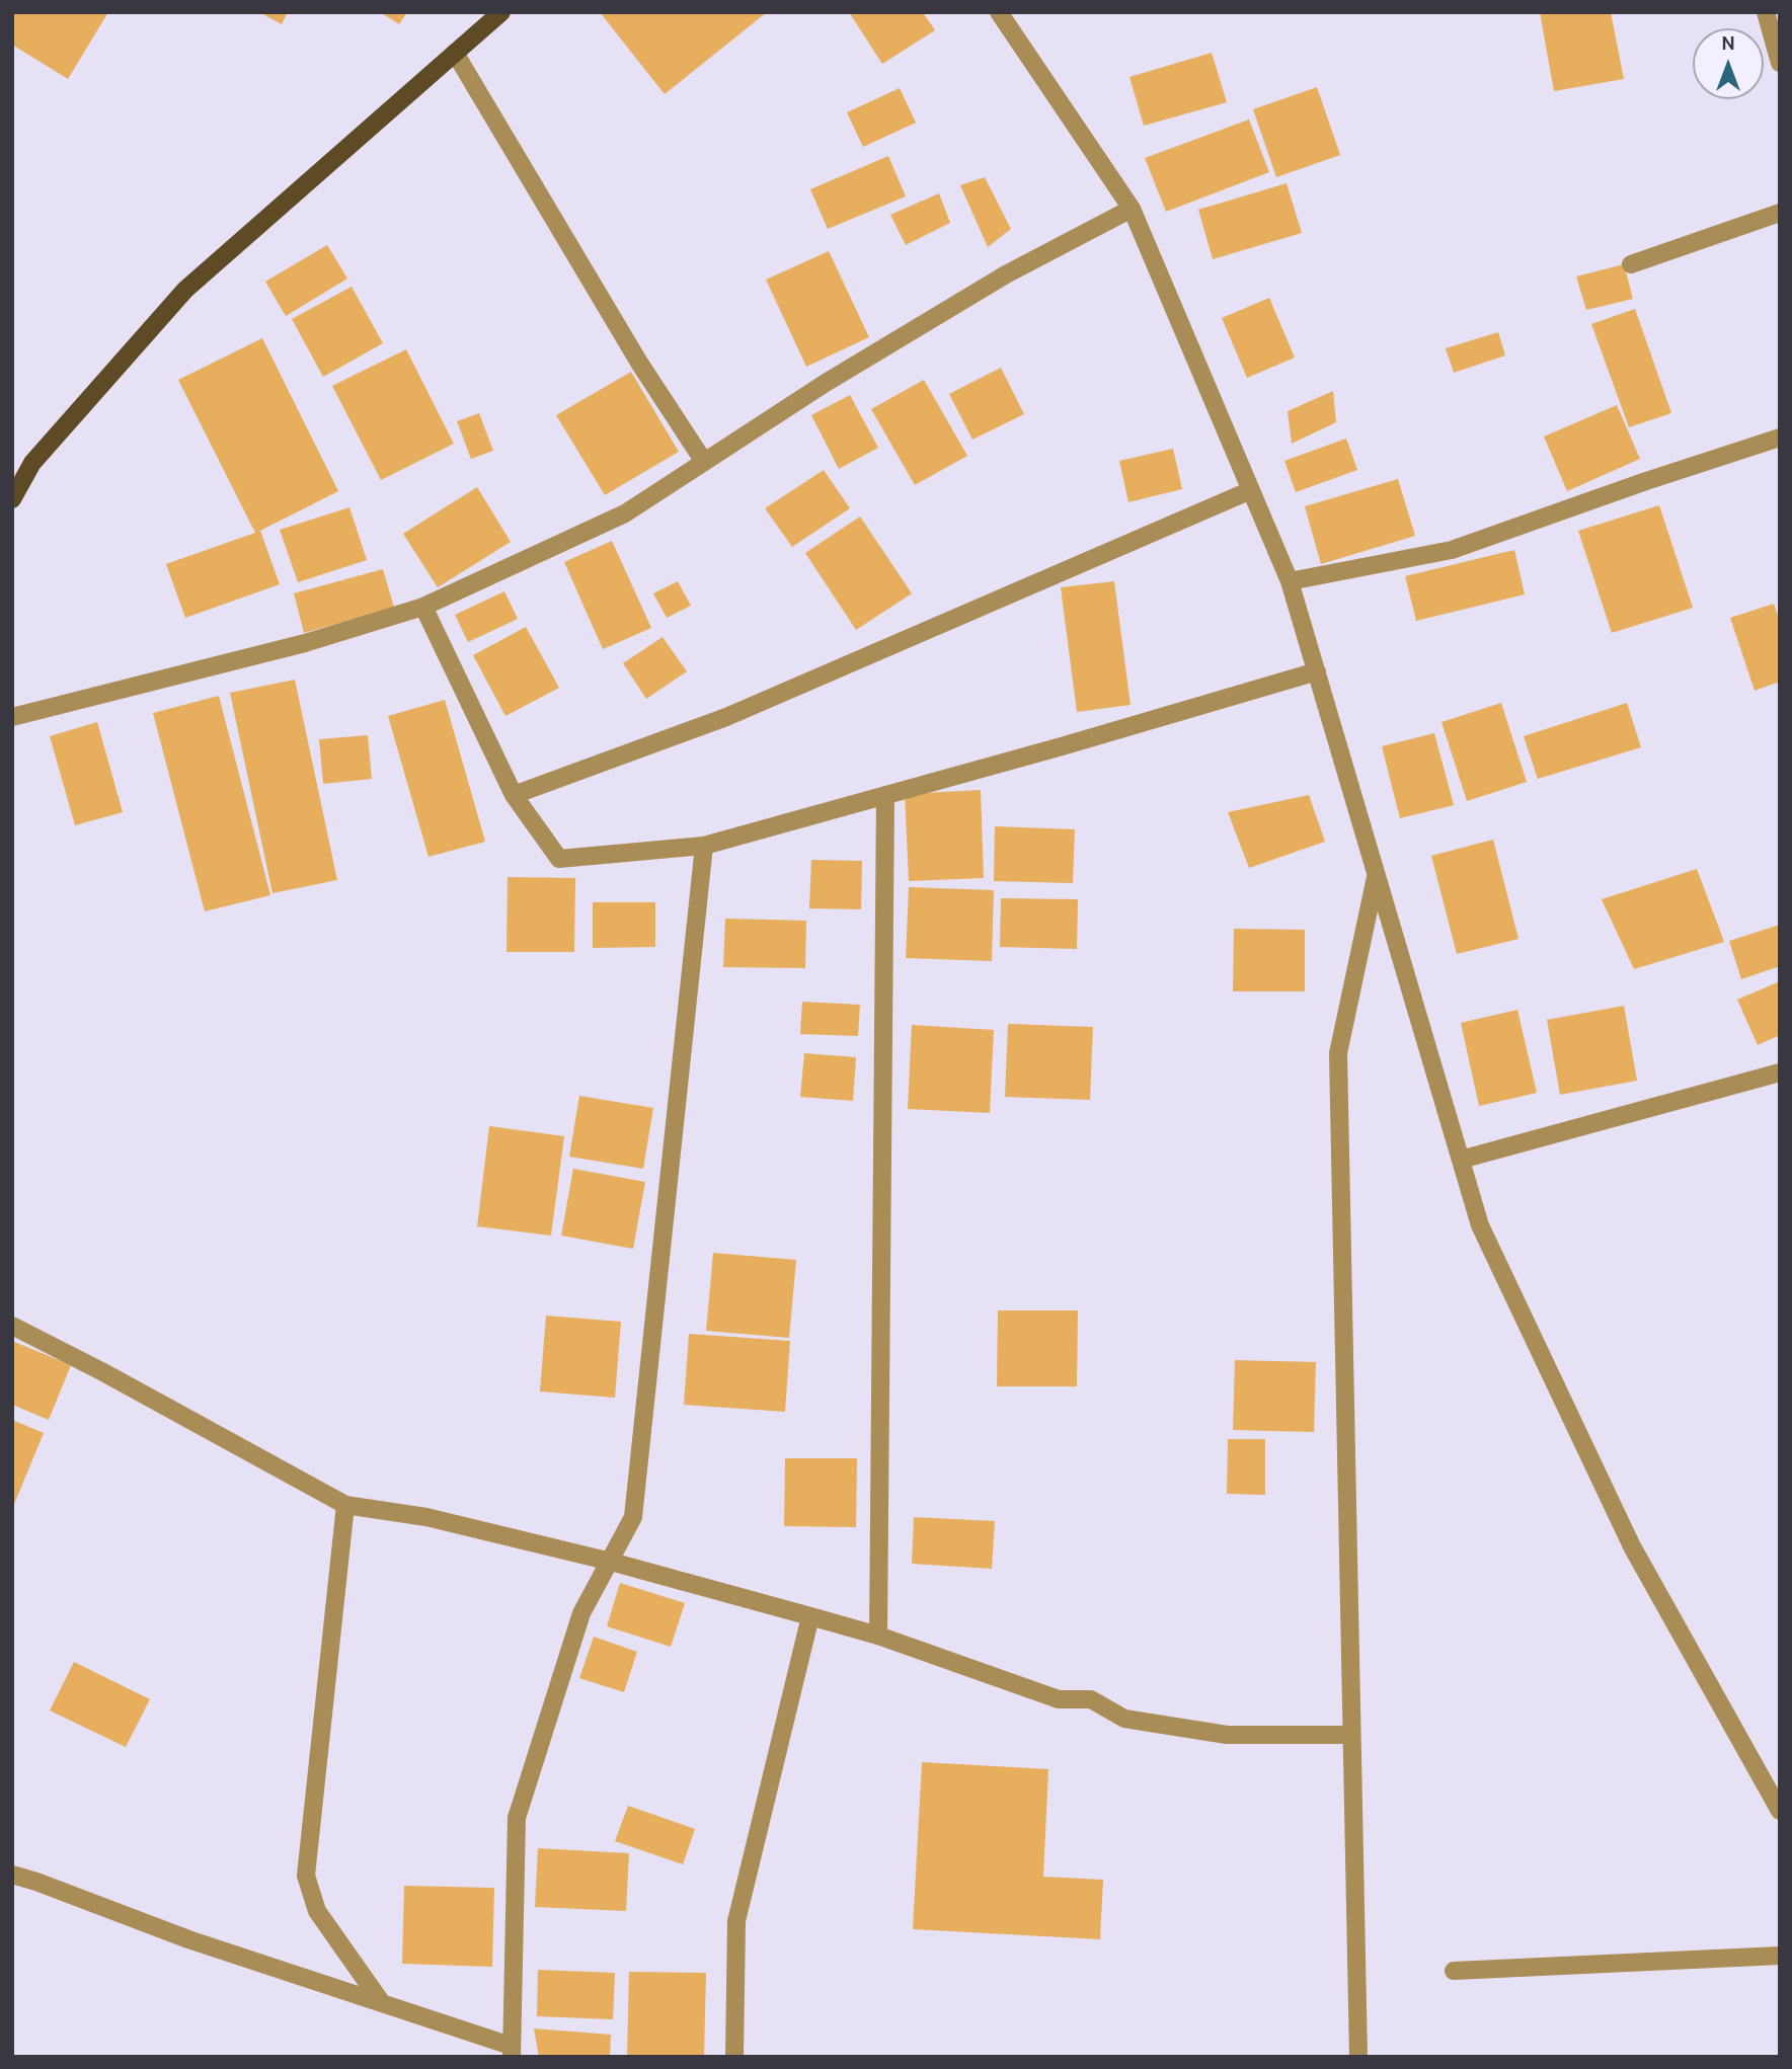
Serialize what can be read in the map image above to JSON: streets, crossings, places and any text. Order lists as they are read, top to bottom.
{
  "north": "top"
}
